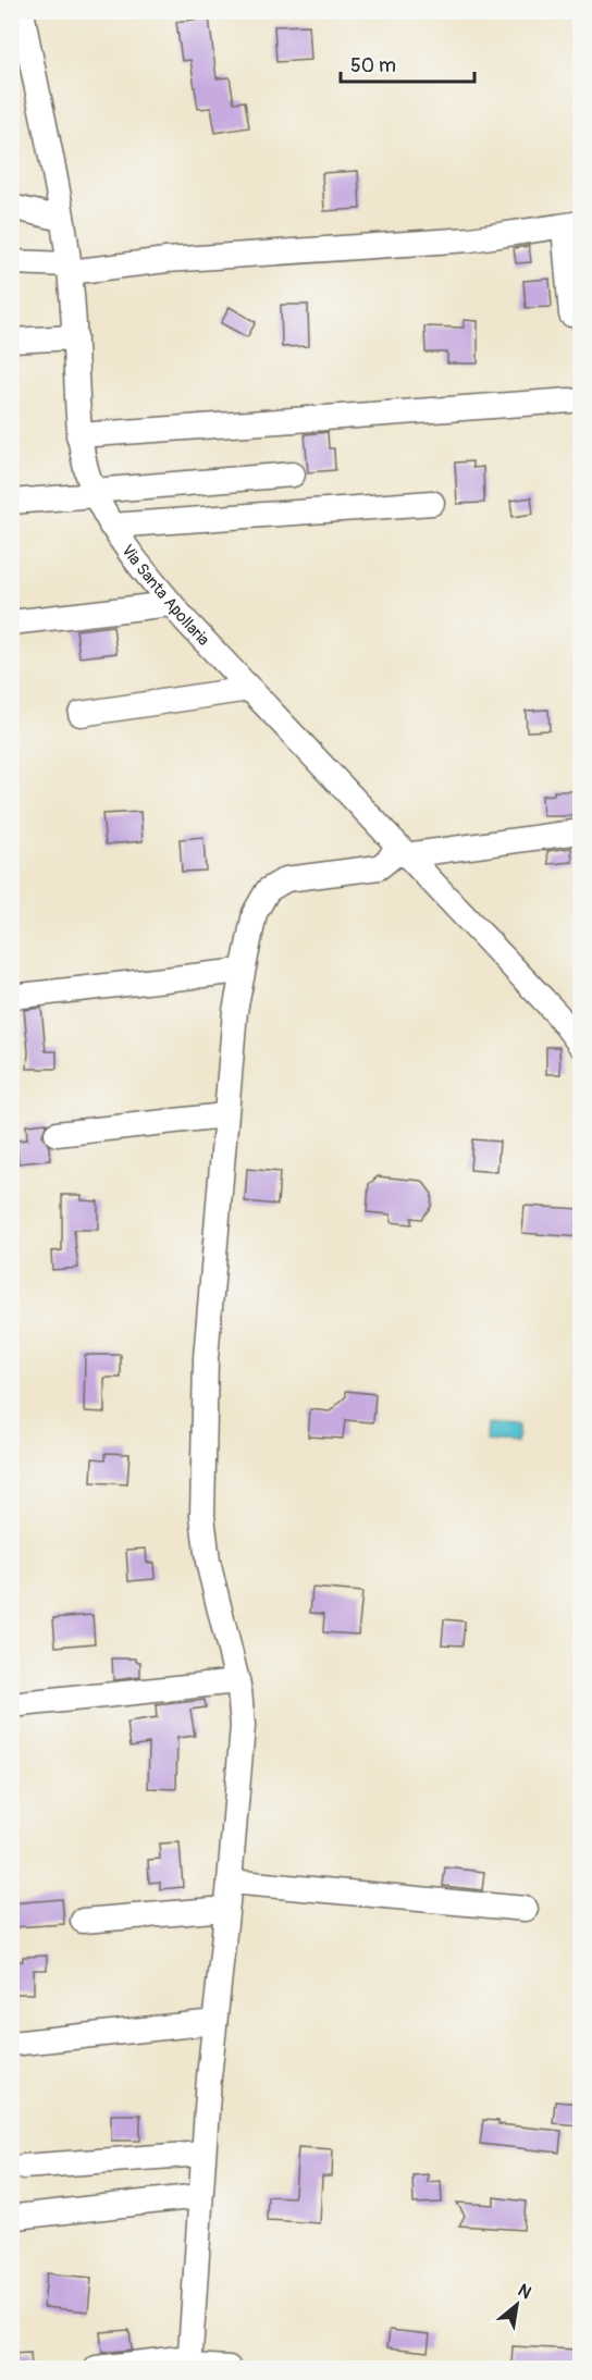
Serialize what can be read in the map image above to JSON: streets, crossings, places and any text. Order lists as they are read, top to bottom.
{
  "streets": {
    "street": ["Via Santa Apollaria"]
  },
  "scale_bar": "50 m",
  "north": "top right"
}
